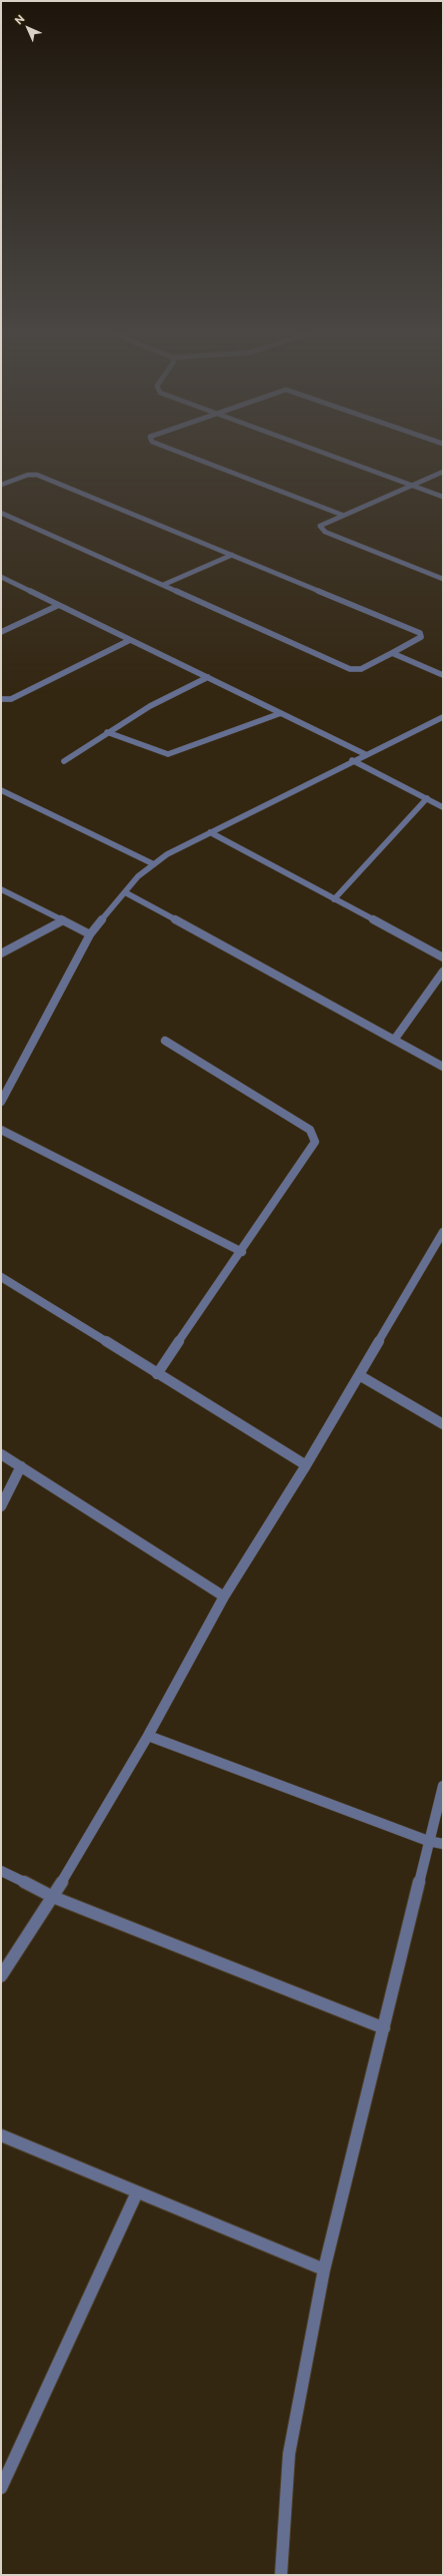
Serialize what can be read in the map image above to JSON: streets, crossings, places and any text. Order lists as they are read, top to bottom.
{
  "north": "top left"
}
